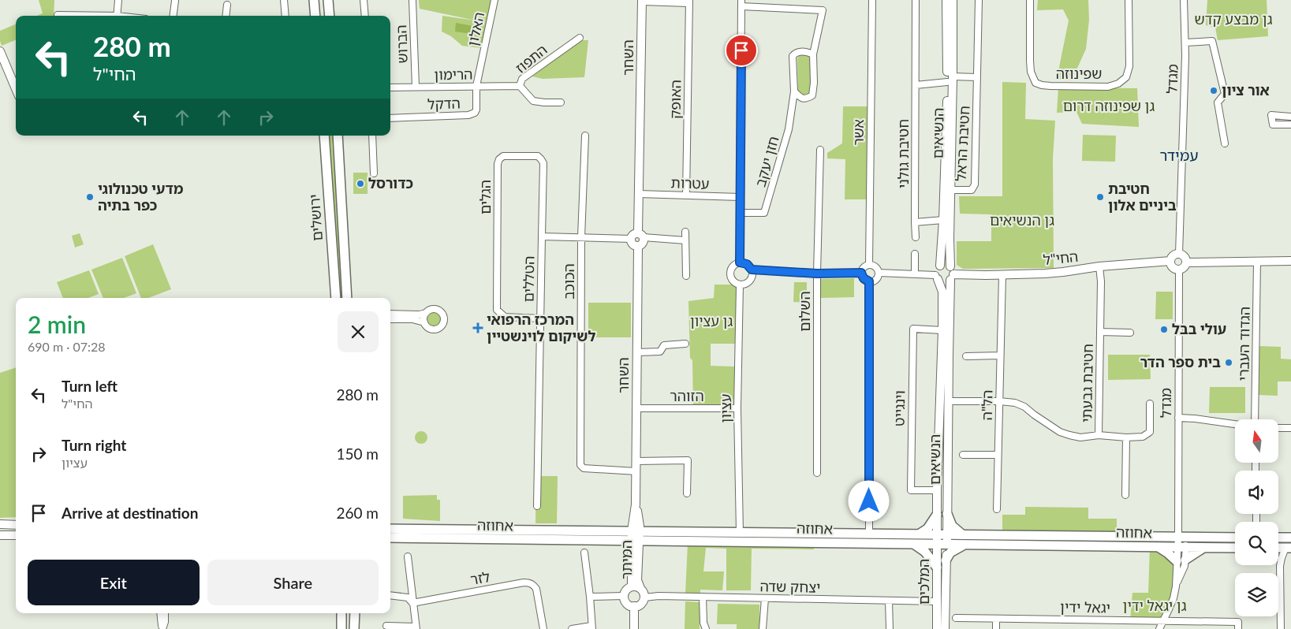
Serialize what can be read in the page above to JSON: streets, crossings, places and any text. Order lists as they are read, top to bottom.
{
  "streets": {
    "main road": ["ירושלים", "אחוזה"],
    "street": [
      "האלון",
      "הברוש",
      "השחר",
      "התפוז",
      "שפינוזה",
      "הרימון",
      "מגדל",
      "האופק",
      "הדקל",
      "אשר",
      "הנשיאים",
      "חטיבת הראל",
      "חטיבת גולני",
      "חזן יעקב",
      "עטרות",
      "הגלים",
      "החי\"ל",
      "הטללים",
      "הכוכב",
      "השלום",
      "הגדוד העברי",
      "חטיבת גבעתי",
      "הזוהר",
      "הל\"ה",
      "עציון",
      "וינגייט",
      "המיתר",
      "לזר",
      "המלכים",
      "יצחק שדה",
      "יגאל ידין"
    ]
  },
  "crossings": [
    ["האלון", "הרימון"],
    ["האלון", "הדקל"],
    ["הברוש", "הרימון"],
    ["השחר", "האופק"],
    ["השחר", "עטרות"],
    ["השחר", "הטללים"],
    ["השחר", "הכוכב"],
    ["השחר", "הזוהר"],
    ["השחר", "אחוזה"],
    ["השחר", "המיתר"],
    ["התפוז", "הרימון"],
    ["הרימון", "הדקל"],
    ["מגדל", "החי\"ל"],
    ["מגדל", "אחוזה"],
    ["האופק", "עטרות"],
    ["הנשיאים", "חטיבת הראל"],
    ["הנשיאים", "החי\"ל"],
    ["הנשיאים", "וינגייט"],
    ["הנשיאים", "אחוזה"],
    ["הנשיאים", "המלכים"],
    ["הגלים", "הטללים"],
    ["החי\"ל", "חטיבת גבעתי"],
    ["החי\"ל", "הל\"ה"],
    ["הטללים", "הכוכב"],
    ["הזוהר", "עציון"],
    ["עציון", "אחוזה"],
    ["אחוזה", "המיתר"],
    ["אחוזה", "המלכים"],
    ["המיתר", "יצחק שדה"],
    ["המלכים", "יצחק שדה"]
  ],
  "districts": ["עמידר"],
  "parks": [
    "גן מבצע קדש",
    "גן שפינוזה דרום",
    "גן הנשיאים",
    "גן עציון",
    "גן יגאל ידין"
  ],
  "places": {
    "other": [
      "אור ציון",
      "כדורסל",
      "מדעי טכנולוגי כפר בתיה",
      "חטיבת ביניים אלון",
      "עולי בבל",
      "בית ספר הדר"
    ],
    "health": ["המרכז הרפואי לשיקום לוינשטיין"]
  },
  "north": "top",
  "page": {
    "turn": ["280 m", "החי\"ל"],
    "heading": ["2 min", "690 m · 07:28"],
    "list": [
      {
        "name": "Turn left",
        "note": "החי\"ל",
        "value": "280 m"
      },
      {
        "name": "Turn right",
        "note": "עציון",
        "value": "150 m"
      },
      {
        "name": "Arrive at destination",
        "value": "260 m"
      }
    ],
    "buttons": ["Exit", "Share"]
  }
}
